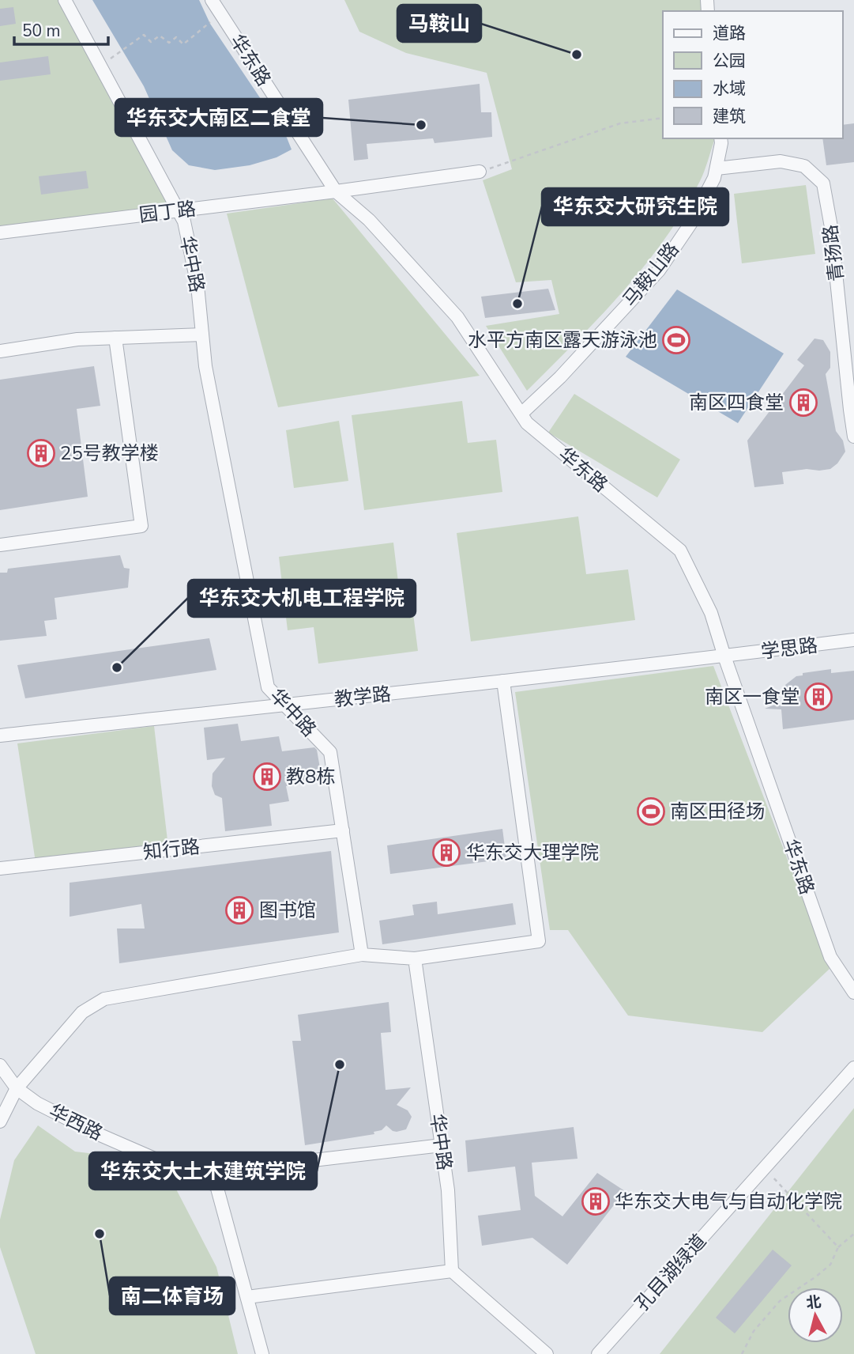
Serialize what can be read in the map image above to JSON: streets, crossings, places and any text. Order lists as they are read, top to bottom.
{
  "streets": {
    "street": [
      "华东路",
      "园丁路",
      "青扬路",
      "华中路",
      "马鞍山路",
      "学思路",
      "教学路",
      "知行路",
      "华西路",
      "孔目湖绿道"
    ]
  },
  "crossings": [
    ["华东路", "园丁路"],
    ["华东路", "马鞍山路"],
    ["华东路", "学思路"],
    ["华东路", "教学路"],
    ["园丁路", "华中路"],
    ["青扬路", "马鞍山路"],
    ["华中路", "教学路"],
    ["华中路", "知行路"],
    ["学思路", "教学路"]
  ],
  "places": {
    "other": [
      "马鞍山",
      "华东交大南区二食堂",
      "华东交大研究生院",
      "华东交大机电工程学院",
      "华东交大土木建筑学院",
      "南二体育场"
    ],
    "sports": ["水平方南区露天游泳池", "南区田径场"],
    "building": [
      "南区四食堂",
      "25号教学楼",
      "南区一食堂",
      "教8栋",
      "华东交大理学院",
      "图书馆",
      "华东交大电气与自动化学院"
    ]
  },
  "legend": [
    "道路",
    "公园",
    "水域",
    "建筑"
  ],
  "scale_bar": "50 m",
  "north": "top"
}
